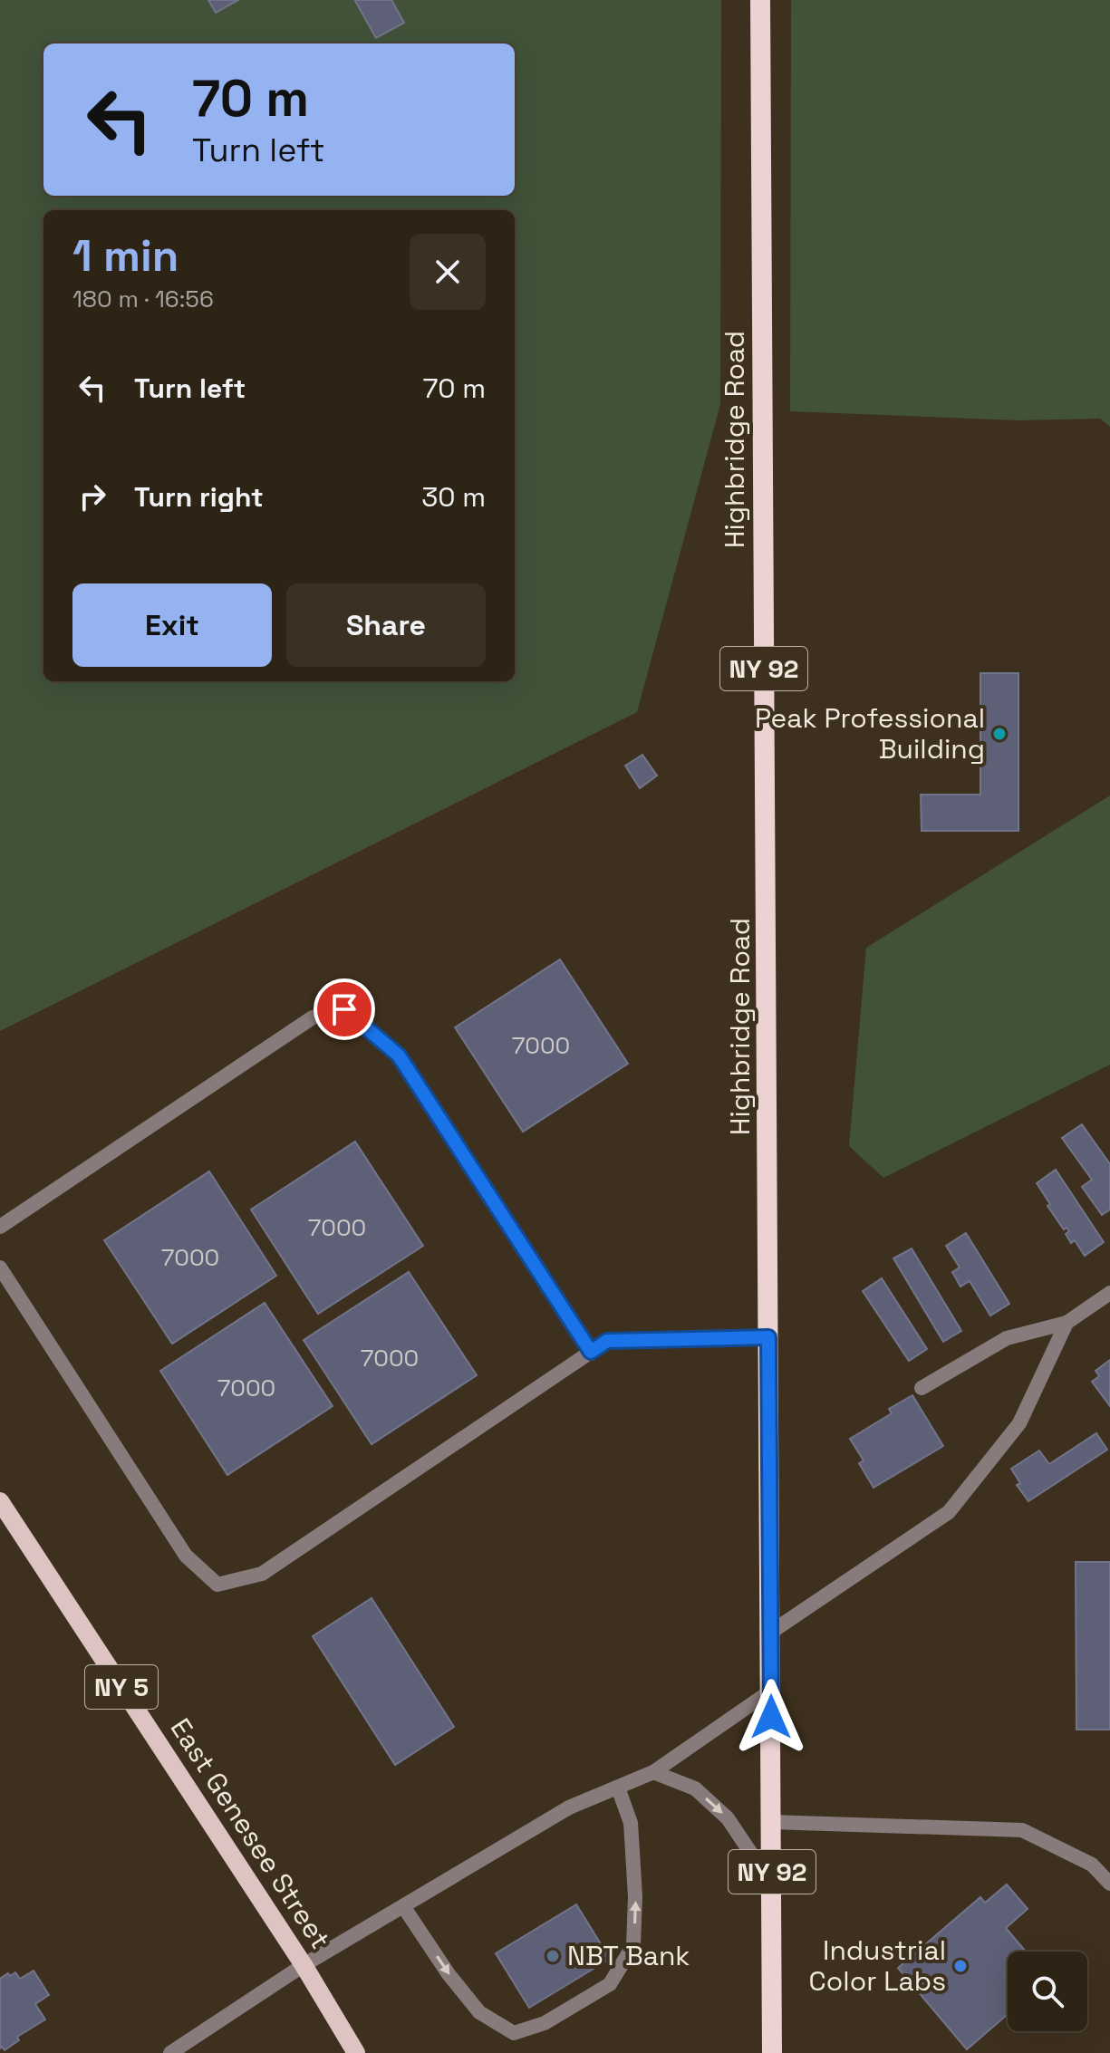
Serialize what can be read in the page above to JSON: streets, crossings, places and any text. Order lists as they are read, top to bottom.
{
  "streets": {
    "highway": ["Highbridge Road", "NY 92"],
    "main road": ["NY 5", "East Genesee Street"]
  },
  "places": ["Peak Professional Building", "NBT Bank", "Industrial Color Labs"],
  "house_numbers": [
    "7000",
    "7000",
    "7000",
    "7000",
    "7000"
  ],
  "page": {
    "turn": ["70 m", "Turn left"],
    "heading": ["1 min", "180 m · 16:56"],
    "list": [
      {
        "name": "Turn left",
        "value": "70 m"
      },
      {
        "name": "Turn right",
        "value": "30 m"
      }
    ],
    "buttons": ["Exit", "Share"]
  }
}
